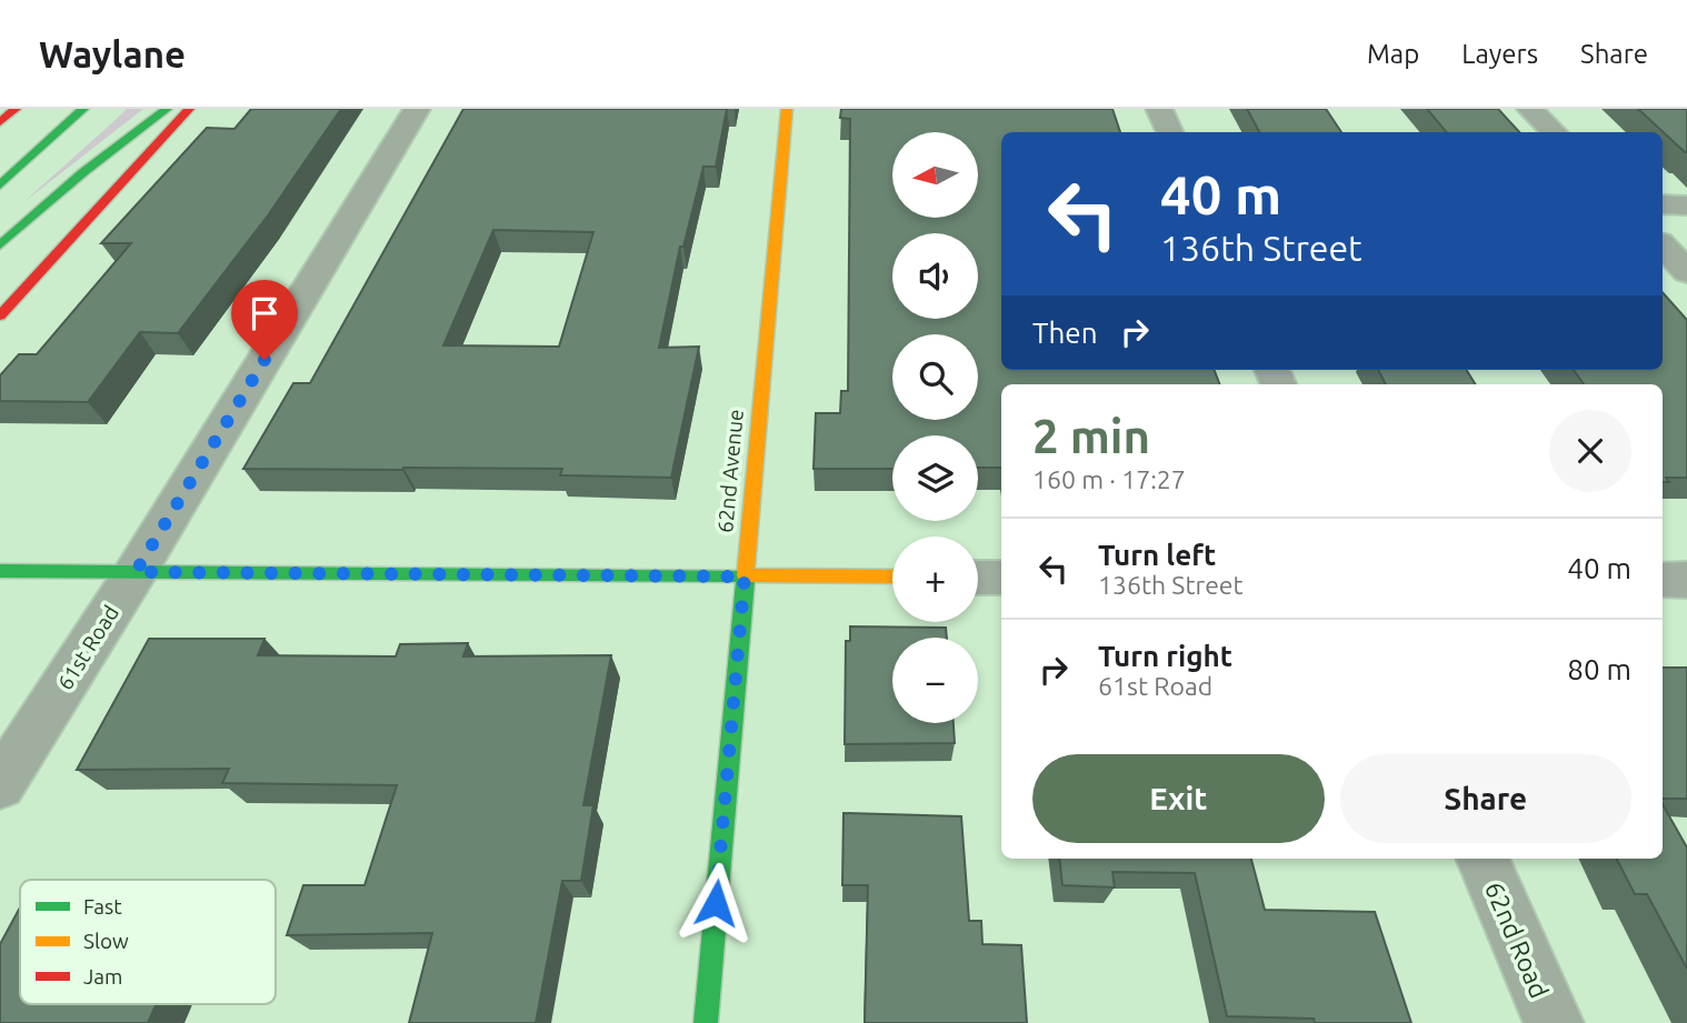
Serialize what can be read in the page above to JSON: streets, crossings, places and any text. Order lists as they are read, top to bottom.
{
  "streets": {
    "main road": ["62nd Avenue"],
    "street": ["61st Road", "62nd Road"]
  },
  "legend": ["Fast", "Slow", "Jam"],
  "north": "left",
  "page": {
    "header": "Waylane",
    "nav": ["Map", "Layers", "Share"],
    "map_buttons": ["+", "−"],
    "turn": ["40 m", "136th Street"],
    "then": "Then",
    "heading": ["2 min", "160 m · 17:27"],
    "list": [
      {
        "name": "Turn left",
        "note": "136th Street",
        "value": "40 m"
      },
      {
        "name": "Turn right",
        "note": "61st Road",
        "value": "80 m"
      }
    ],
    "buttons": ["Exit", "Share"]
  }
}
